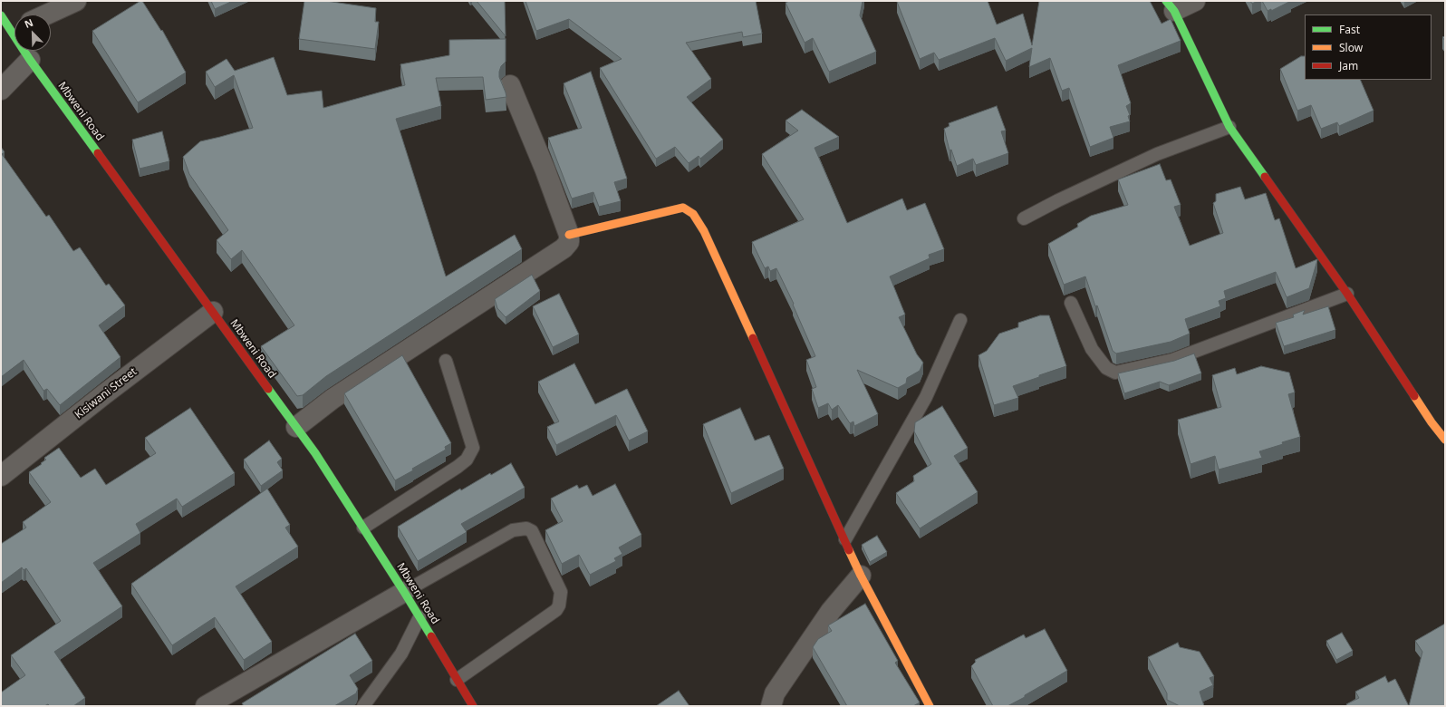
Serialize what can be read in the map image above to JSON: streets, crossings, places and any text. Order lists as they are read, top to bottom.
{
  "streets": {
    "street": ["Mbweni Road", "Kisiwani Street"]
  },
  "crossings": [
    ["Mbweni Road", "Kisiwani Street"]
  ],
  "legend": ["Fast", "Slow", "Jam"],
  "north": "top left"
}
